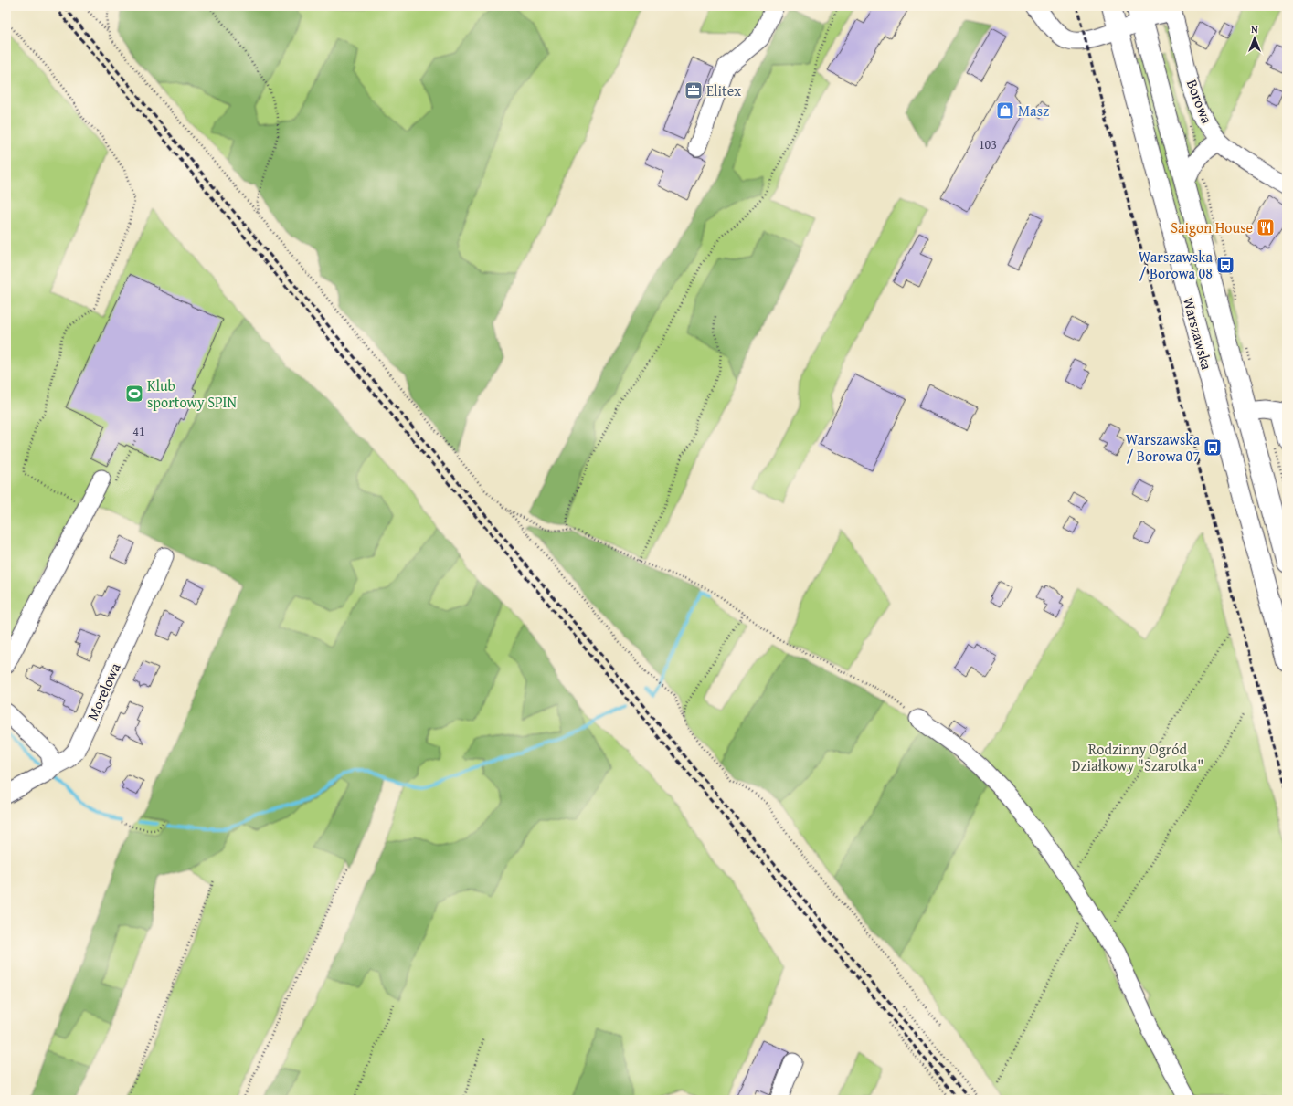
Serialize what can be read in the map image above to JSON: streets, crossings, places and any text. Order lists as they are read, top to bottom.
{
  "streets": {
    "main road": ["Warszawska"],
    "street": ["Borowa", "Morelowa"]
  },
  "crossings": [
    ["Borowa", "Warszawska"]
  ],
  "parks": ["Rodzinny Ogród Działkowy \"Szarotka\""],
  "places": {
    "office": ["Elitex"],
    "shop": ["Masz"],
    "restaurant": ["Saigon House"],
    "bus stop": ["Warszawska / Borowa 08", "Warszawska / Borowa 07"],
    "sports": ["Klub sportowy SPIN"]
  },
  "house_numbers": ["103", "41"],
  "north": "top"
}
